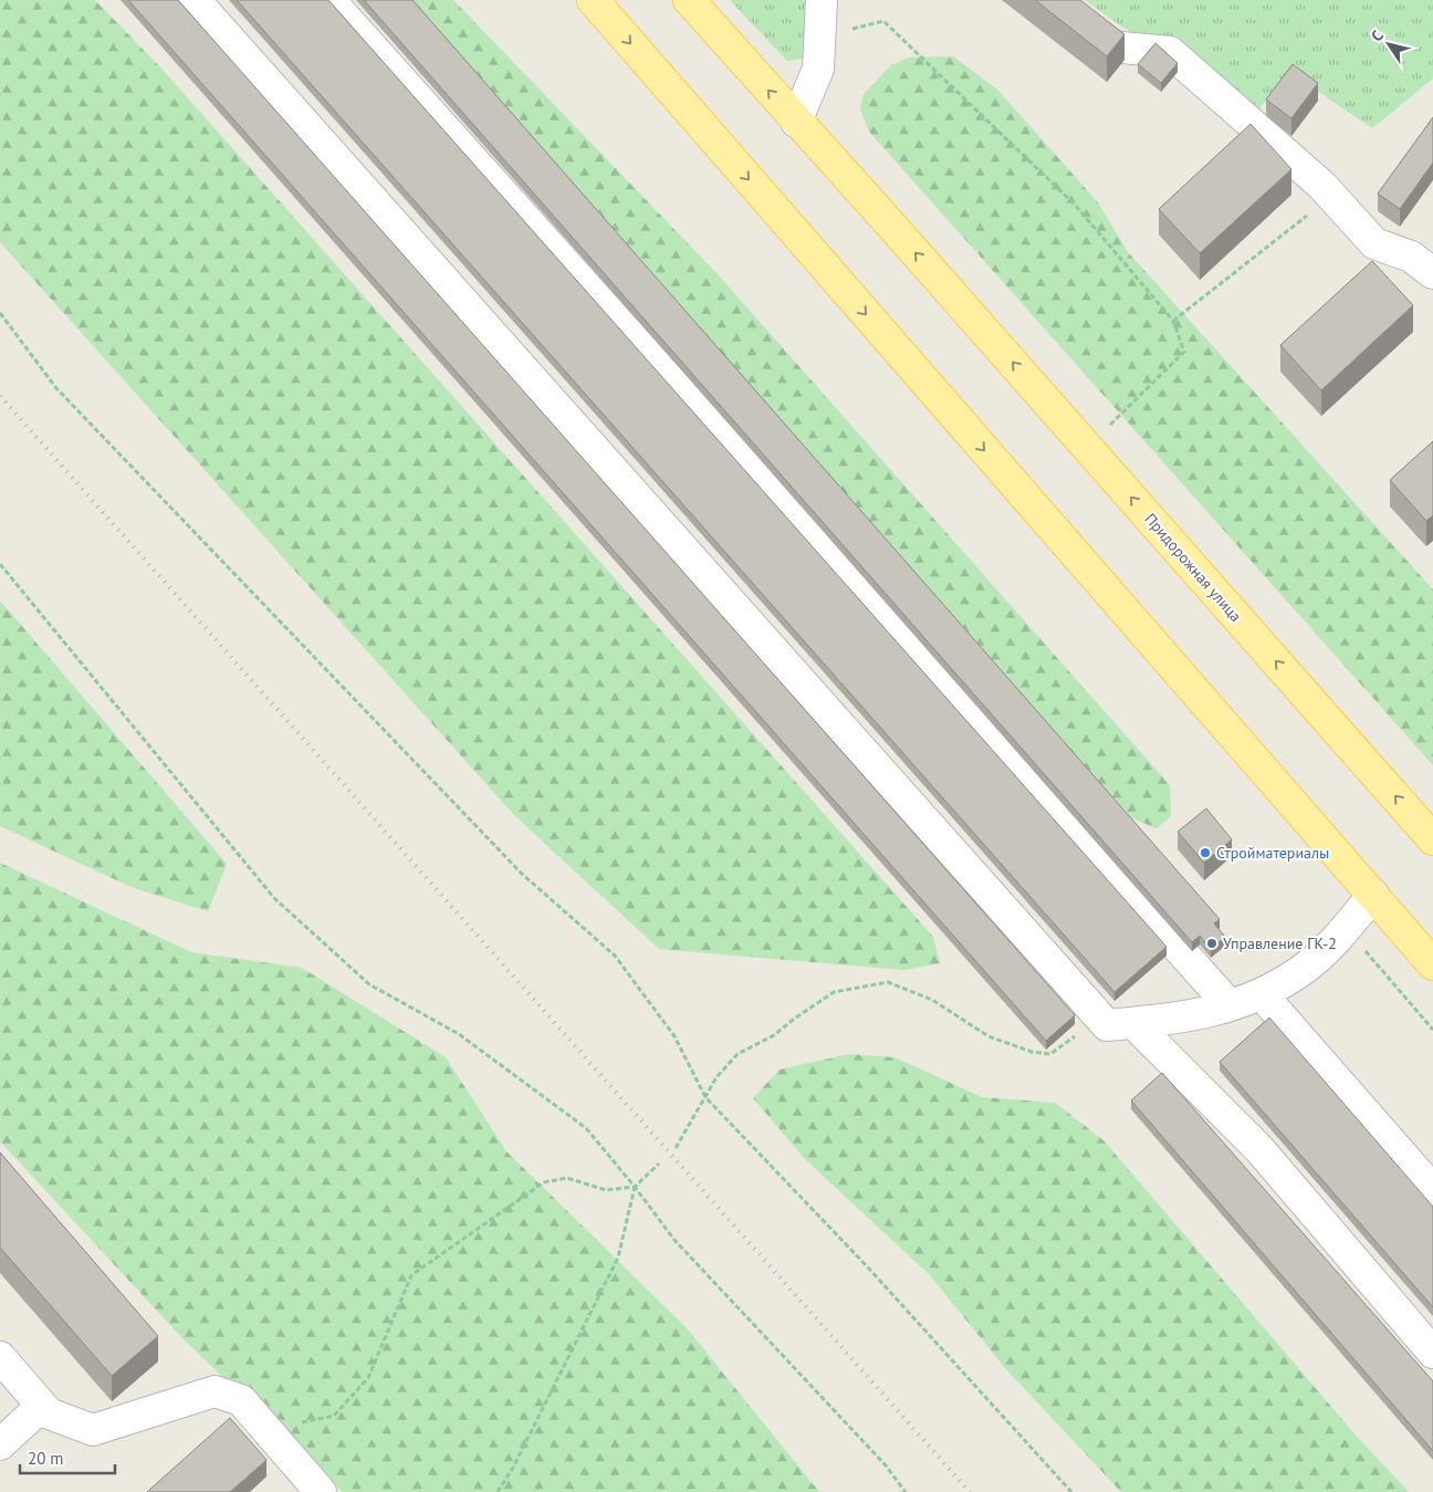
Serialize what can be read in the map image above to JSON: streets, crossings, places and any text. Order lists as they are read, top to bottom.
{
  "streets": {
    "main road": ["Придорожная улица"]
  },
  "places": ["Стройматериалы", "Управление ГК-2"],
  "scale_bar": "20 m",
  "north": "top left"
}
